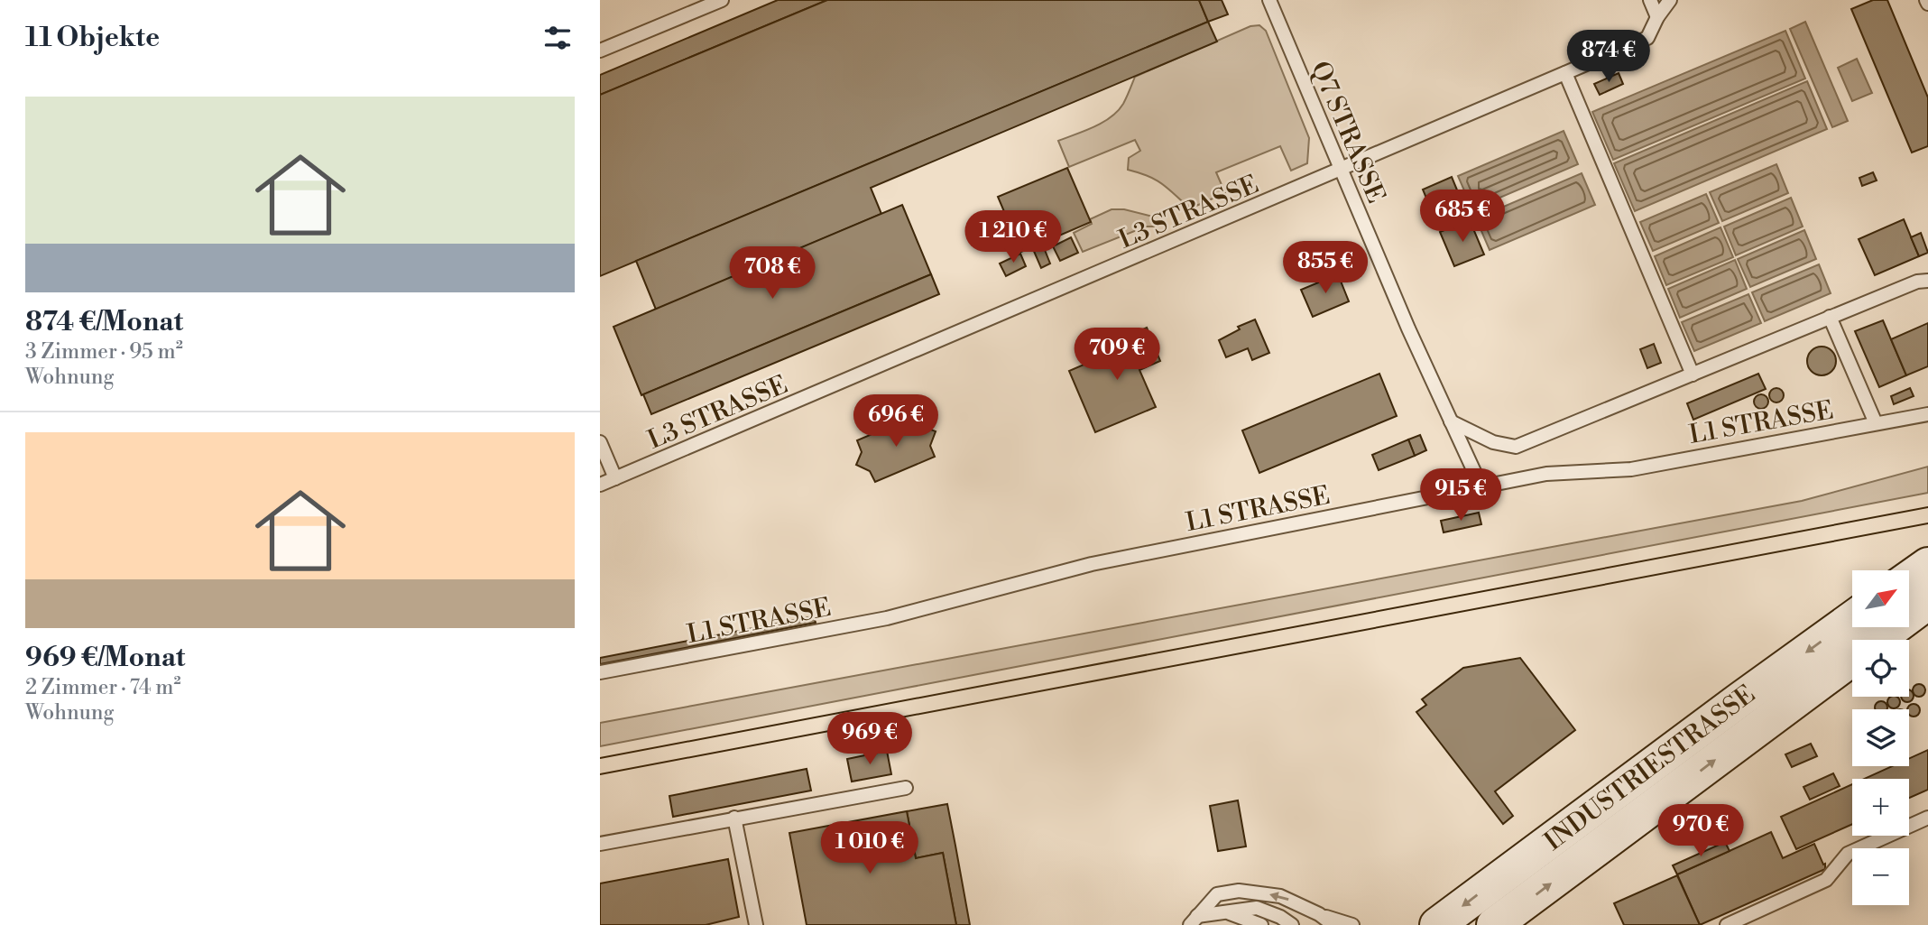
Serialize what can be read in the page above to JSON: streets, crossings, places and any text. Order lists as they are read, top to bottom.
{
  "streets": {
    "main road": ["INDUSTRIESTRASSE"],
    "lane": ["Q7 STRASSE", "L3 STRASSE", "L1 STRASSE"]
  },
  "crossings": [
    ["Q7 STRASSE", "L3 STRASSE"],
    ["Q7 STRASSE", "L1 STRASSE"]
  ],
  "north": "top right",
  "page": {
    "heading": "11 Objekte",
    "price": [
      "874 €",
      "685 €",
      "1 210 €",
      "855 €",
      "708 €",
      "709 €",
      "696 €",
      "915 €",
      "969 €",
      "970 €",
      "1 010 €"
    ],
    "list": [
      {
        "name": "874 €/Monat",
        "note": "3 Zimmer · 95 m² · Wohnung"
      },
      {
        "name": "969 €/Monat",
        "note": "2 Zimmer · 74 m² · Wohnung"
      }
    ],
    "map_buttons": ["+", "−"]
  }
}
